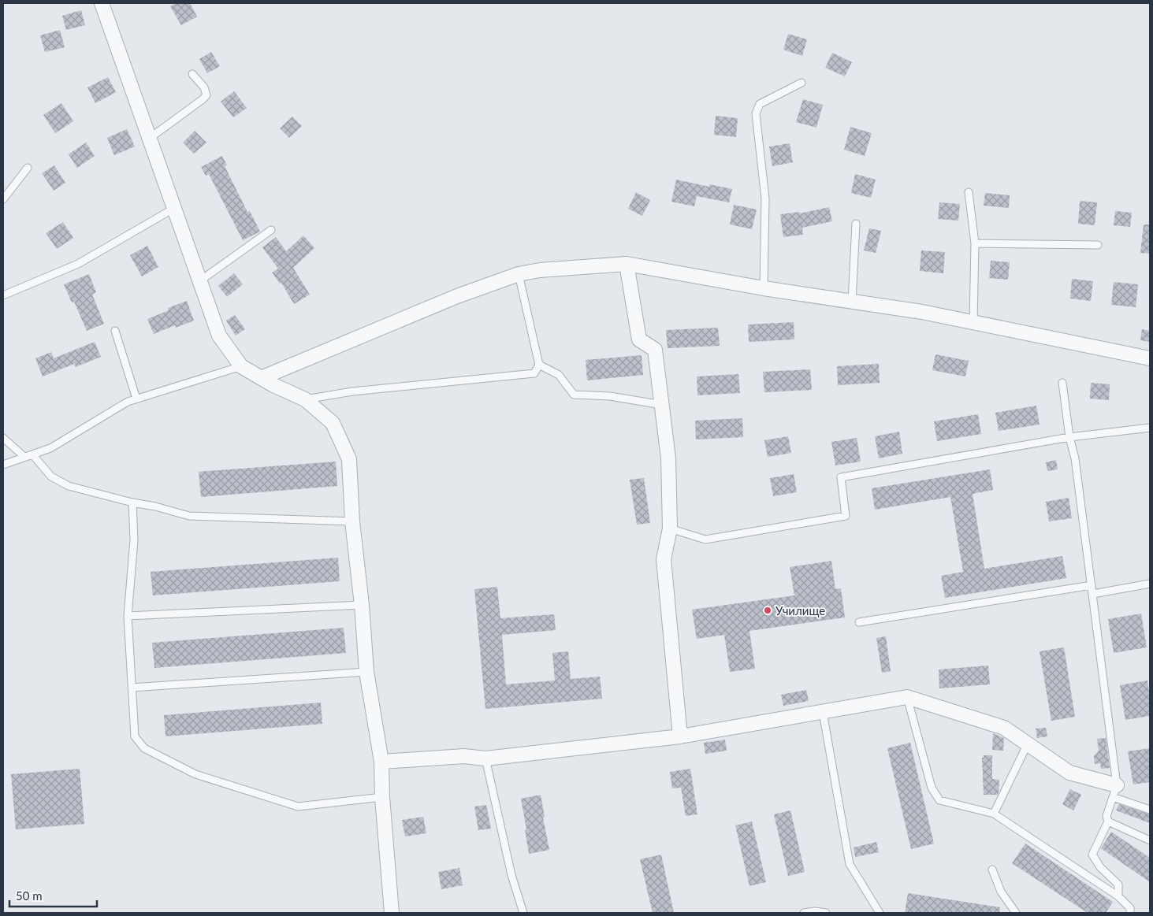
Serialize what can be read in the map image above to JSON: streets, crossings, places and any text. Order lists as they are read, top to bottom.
{
  "places": ["Училище"],
  "scale_bar": "50 m"
}
